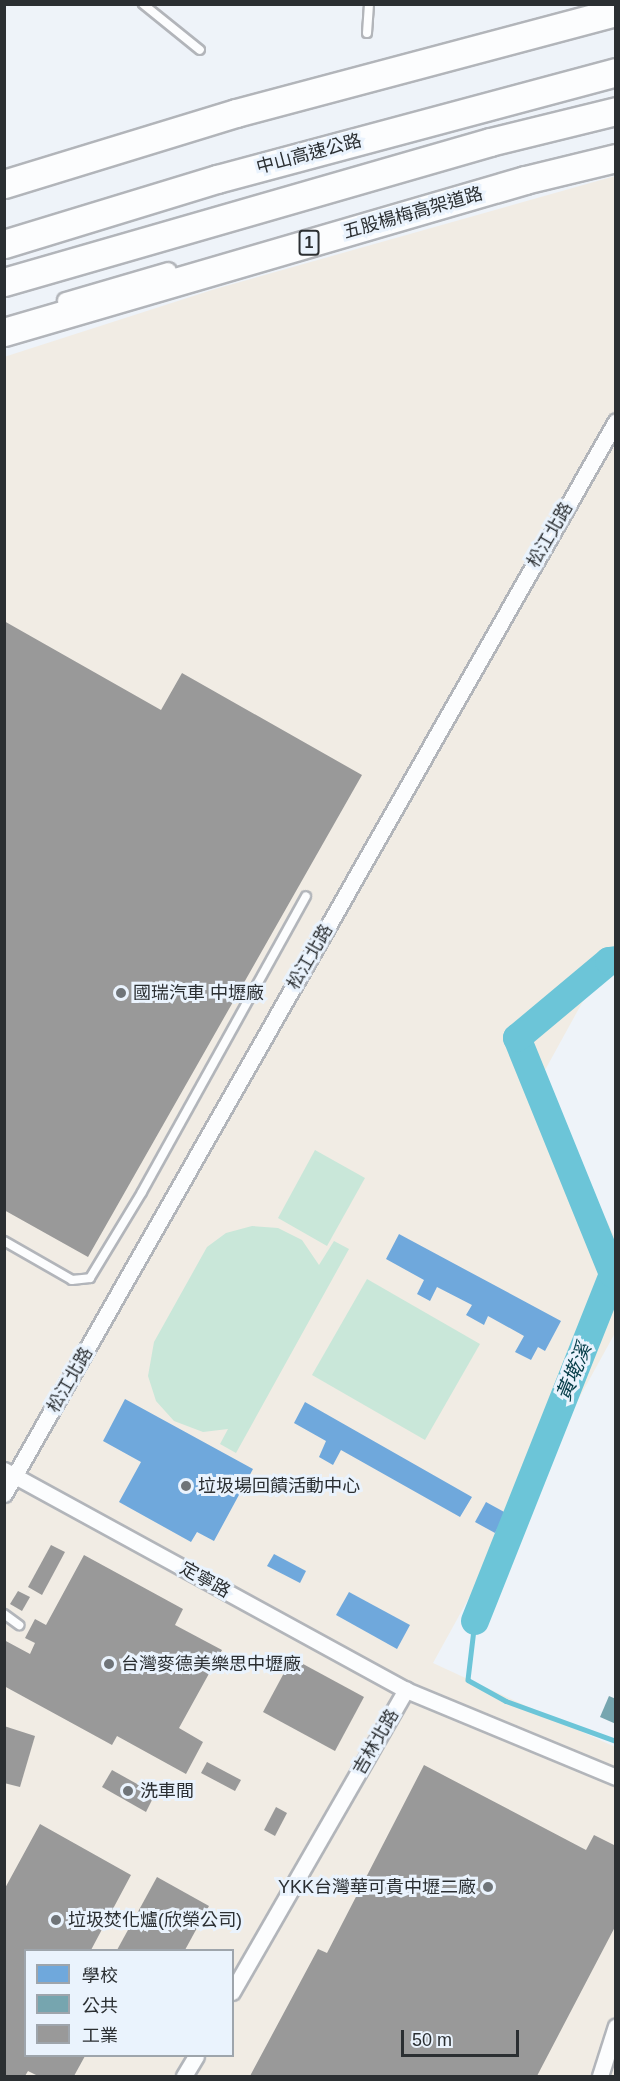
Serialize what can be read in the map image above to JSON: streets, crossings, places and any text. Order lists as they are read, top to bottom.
{
  "streets": {
    "highway": ["中山高速公路", "五股楊梅高架道路", "1"],
    "street": ["松江北路", "定寧路", "吉林北路"]
  },
  "crossings": [
    ["松江北路", "定寧路"],
    ["定寧路", "吉林北路"]
  ],
  "water": ["黃墘溪"],
  "places": [
    "國瑞汽車 中壢廠",
    "垃圾場回饋活動中心",
    "台灣麥德美樂思中壢廠",
    "洗車間",
    "YKK台灣華可貴中壢二廠",
    "垃圾焚化爐(欣榮公司)"
  ],
  "legend": ["學校", "公共", "工業"],
  "scale_bar": "50 m"
}
